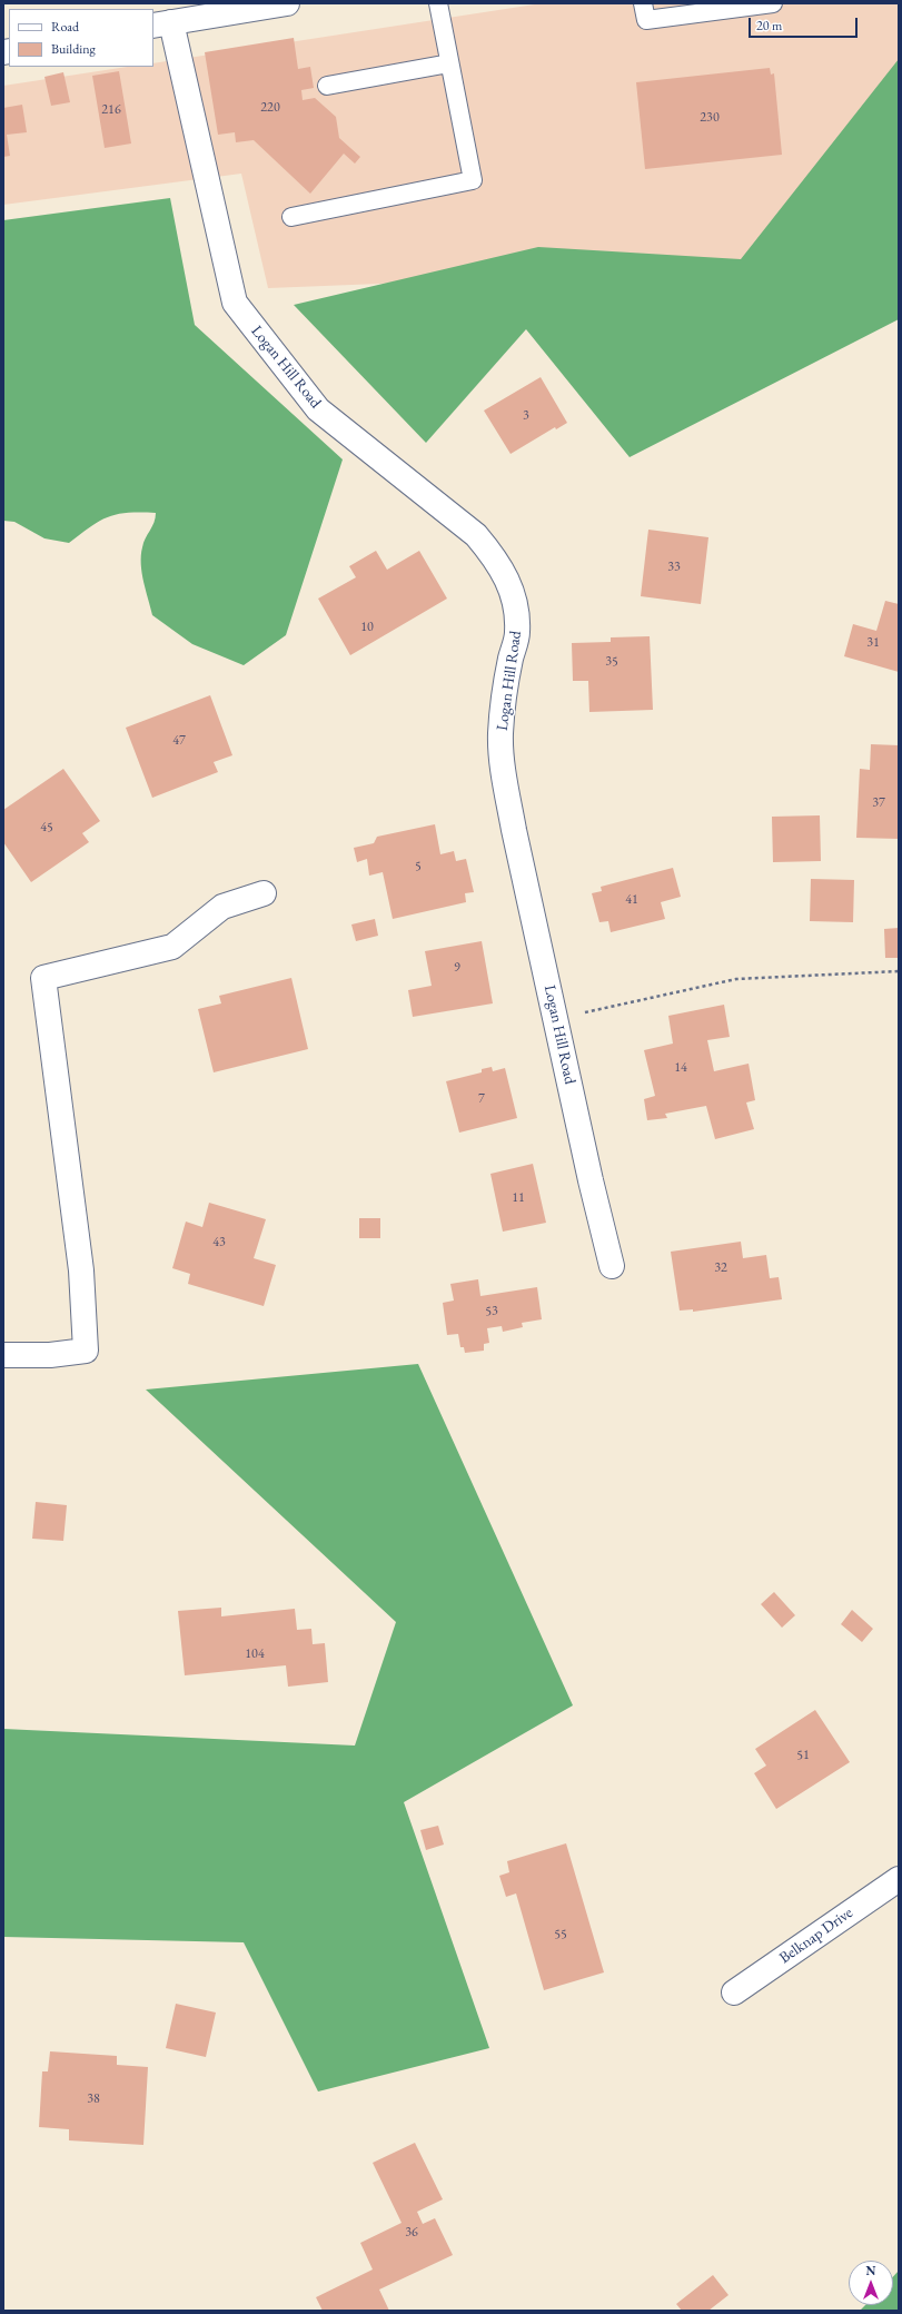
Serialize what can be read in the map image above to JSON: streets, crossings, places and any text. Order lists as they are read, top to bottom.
{
  "streets": {
    "street": ["Logan Hill Road", "Belknap Drive"]
  },
  "house_numbers": [
    "220",
    "216",
    "230",
    "3",
    "33",
    "10",
    "31",
    "35",
    "47",
    "37",
    "45",
    "5",
    "41",
    "9",
    "14",
    "7",
    "11",
    "43",
    "32",
    "53",
    "104",
    "51",
    "55",
    "38",
    "36"
  ],
  "legend": ["Road", "Building"],
  "scale_bar": "20 m",
  "north": "top"
}
